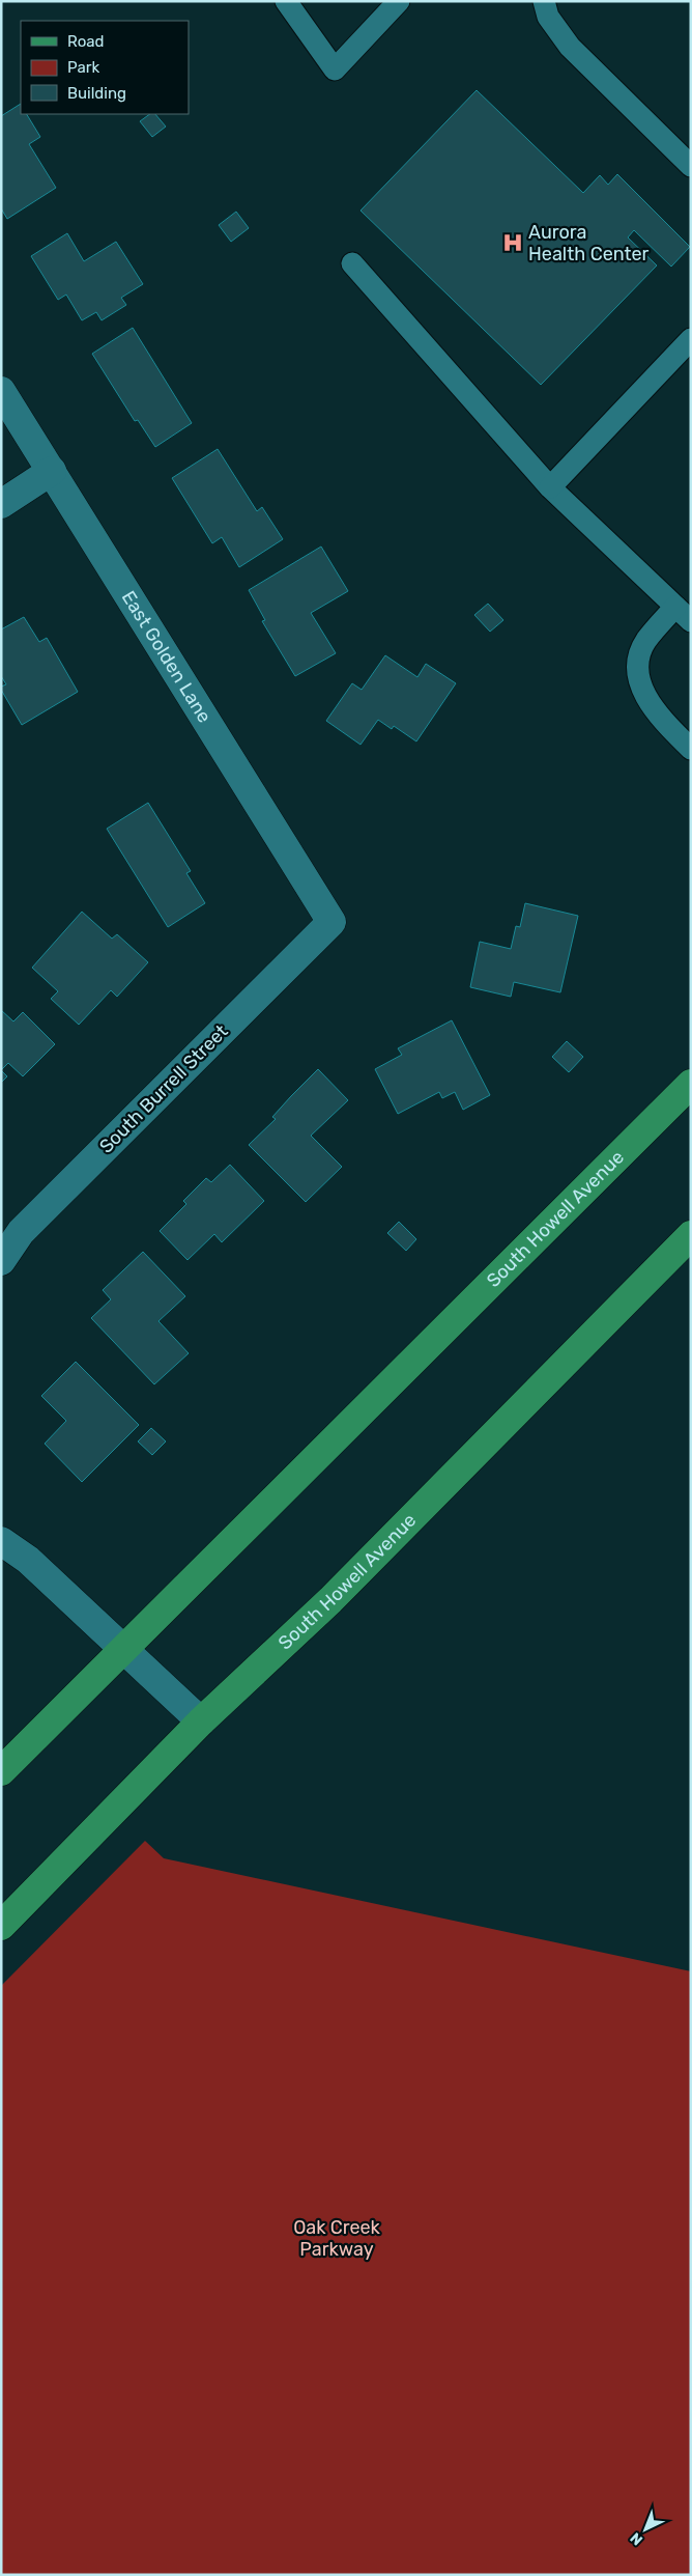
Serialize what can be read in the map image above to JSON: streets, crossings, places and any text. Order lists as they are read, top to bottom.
{
  "streets": {
    "main road": ["South Howell Avenue"],
    "street": ["East Golden Lane", "South Burrell Street"]
  },
  "crossings": [
    ["East Golden Lane", "South Burrell Street"]
  ],
  "parks": ["Oak Creek Parkway"],
  "places": {
    "hospital": ["Aurora Health Center"]
  },
  "legend": ["Road", "Park", "Building"],
  "north": "bottom left"
}
